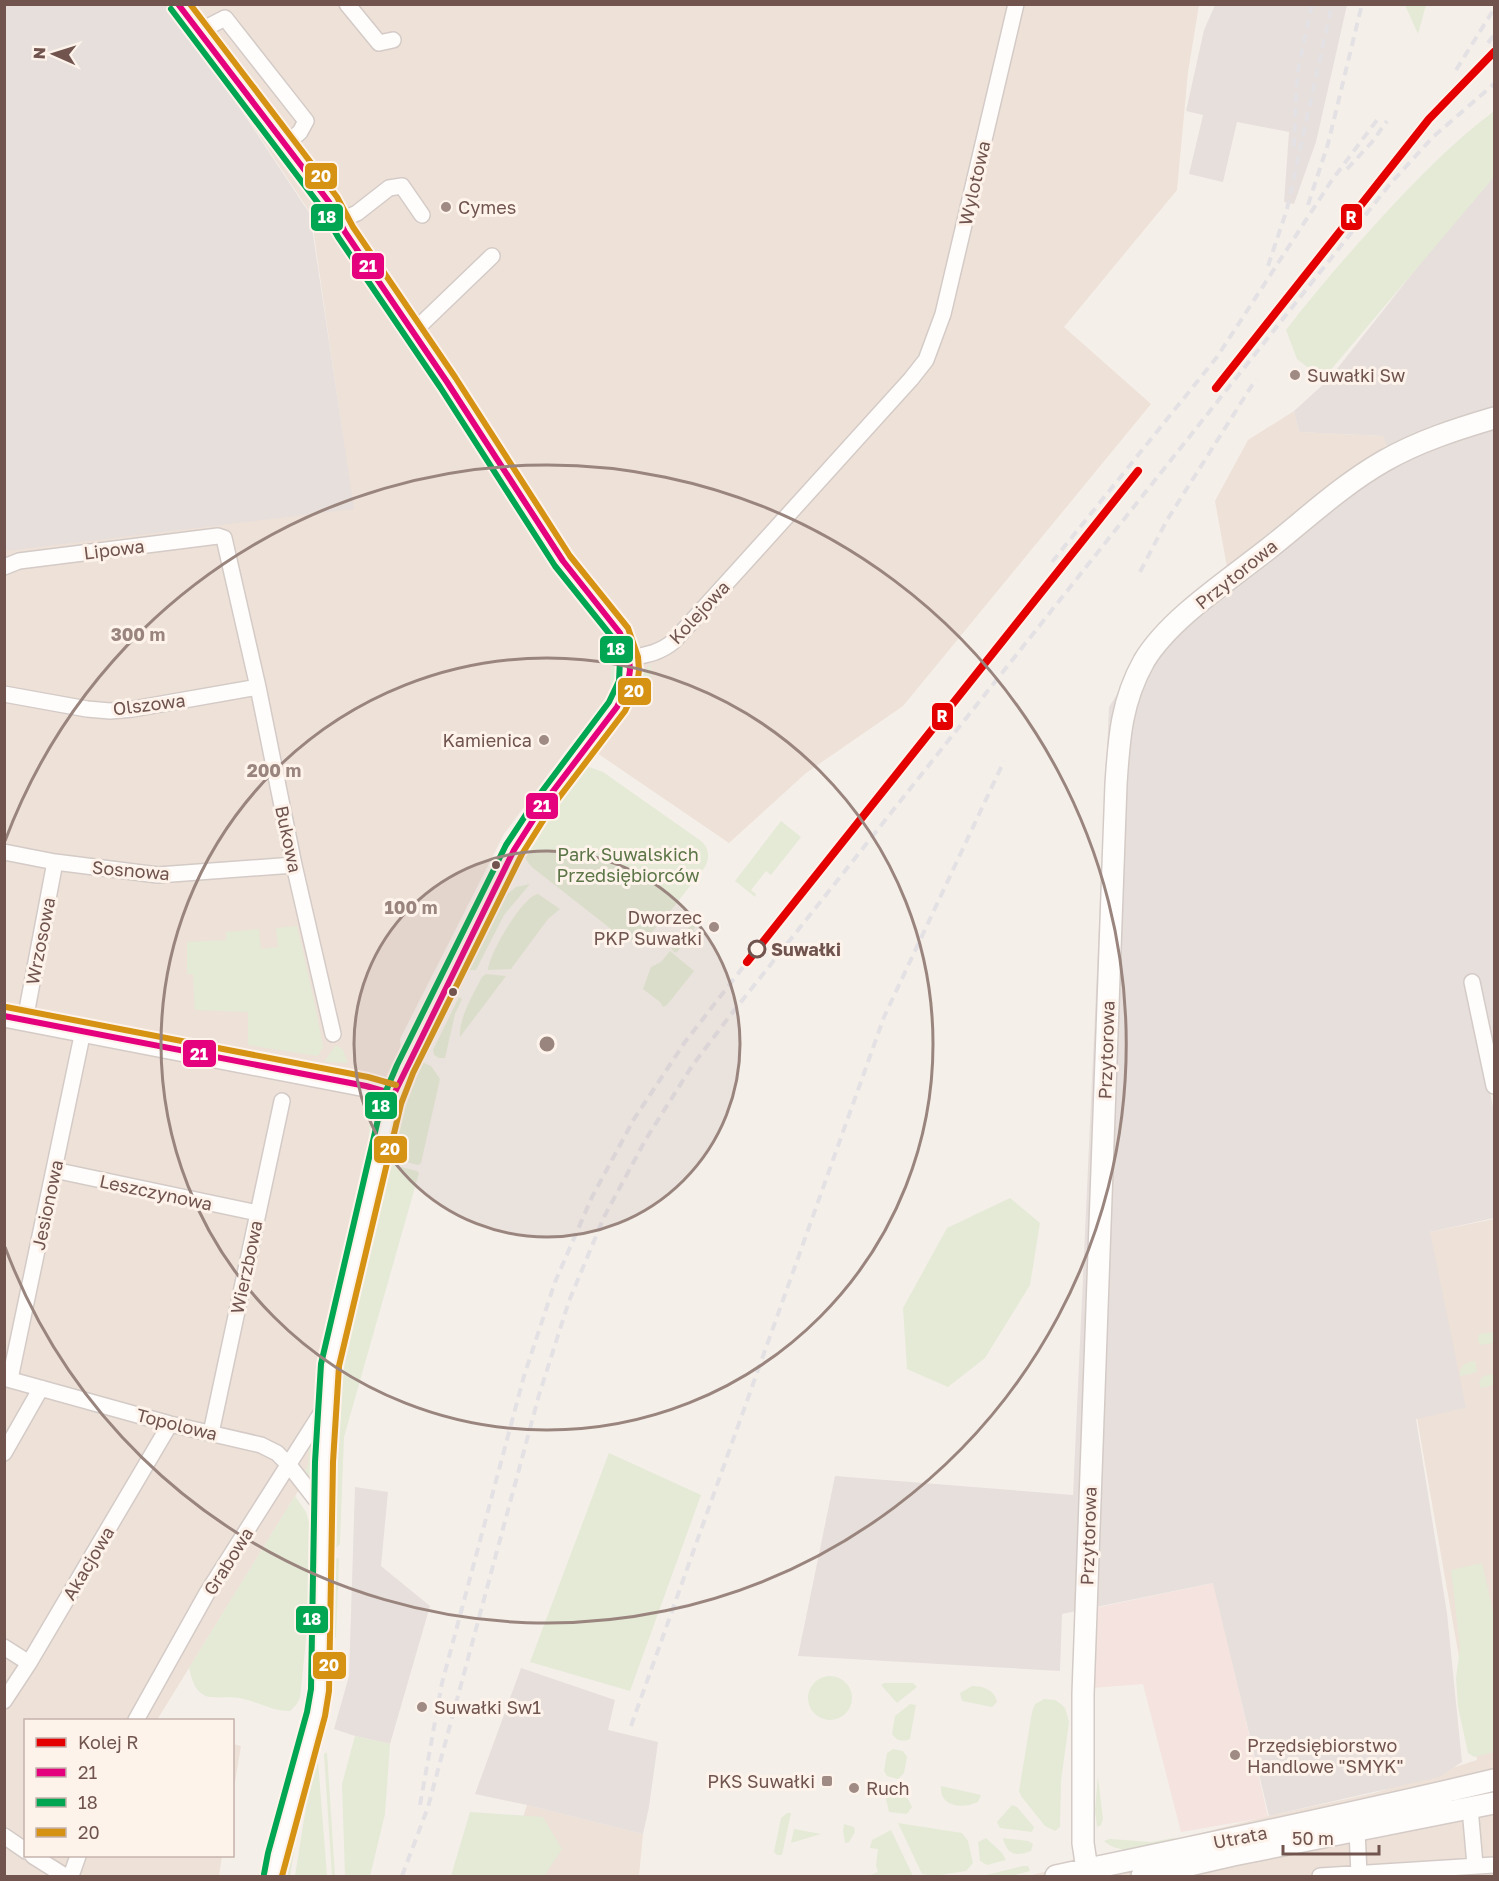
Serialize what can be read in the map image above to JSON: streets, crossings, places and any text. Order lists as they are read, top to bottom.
{
  "streets": {
    "street": [
      "Wylotowa",
      "Lipowa",
      "Przytorowa",
      "Kolejowa",
      "Olszowa",
      "Bukowa",
      "Sosnowa",
      "Wrzosowa",
      "Leszczynowa",
      "Jesionowa",
      "Wierzbowa",
      "Topolowa",
      "Grabowa",
      "Akacjowa",
      "Utrata"
    ]
  },
  "crossings": [
    ["Wylotowa", "Kolejowa"],
    ["Lipowa", "Bukowa"],
    ["Przytorowa", "Utrata"],
    ["Olszowa", "Bukowa"],
    ["Bukowa", "Sosnowa"],
    ["Sosnowa", "Wrzosowa"],
    ["Leszczynowa", "Jesionowa"],
    ["Leszczynowa", "Wierzbowa"],
    ["Jesionowa", "Topolowa"],
    ["Wierzbowa", "Topolowa"],
    ["Topolowa", "Grabowa"],
    ["Topolowa", "Akacjowa"]
  ],
  "parks": ["Park Suwalskich Przedsiębiorców"],
  "places": {
    "other": [
      "Cymes",
      "Suwałki Sw",
      "Kamienica",
      "Dworzec PKP Suwałki",
      "Suwałki",
      "Suwałki Sw1",
      "Przędsiębiorstwo Handlowe \"SMYK\"",
      "Ruch"
    ],
    "transit": ["PKS Suwałki"]
  },
  "lines": [
    "transit line 21",
    "transit line 20",
    "transit line 18",
    "rail line R"
  ],
  "legend": [
    "Kolej R",
    "21",
    "18",
    "20"
  ],
  "scale_bar": "50 m",
  "north": "left",
  "rings": ["300 m", "200 m", "100 m"]
}
